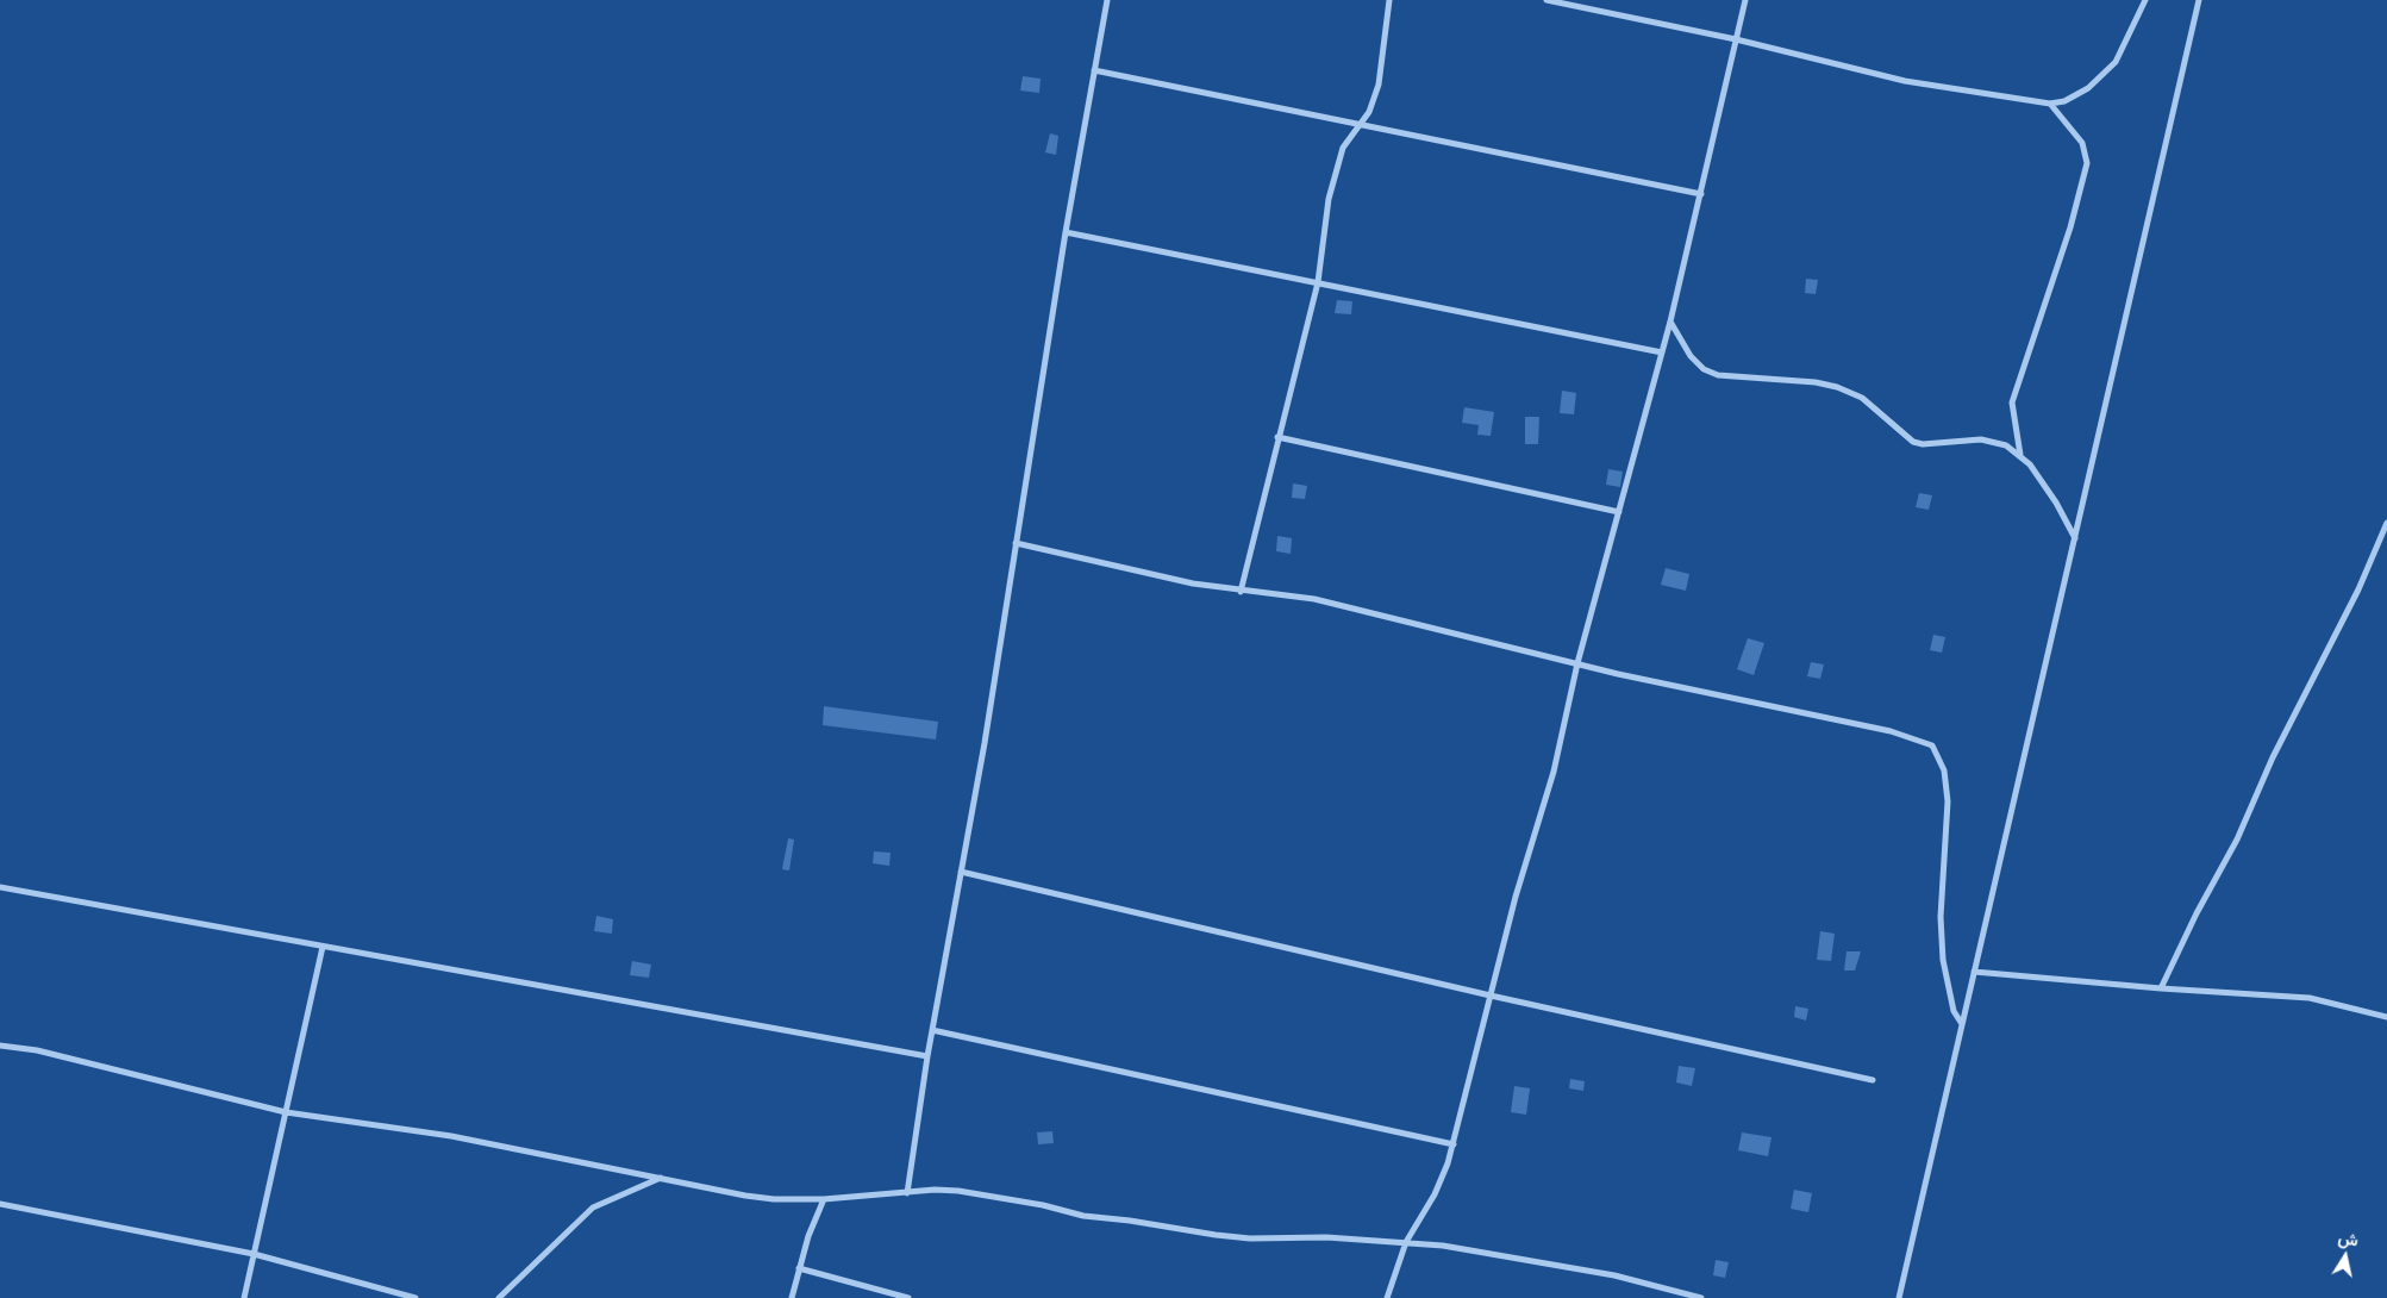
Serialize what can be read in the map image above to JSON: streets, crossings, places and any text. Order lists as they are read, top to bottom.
{
  "north": "top"
}
